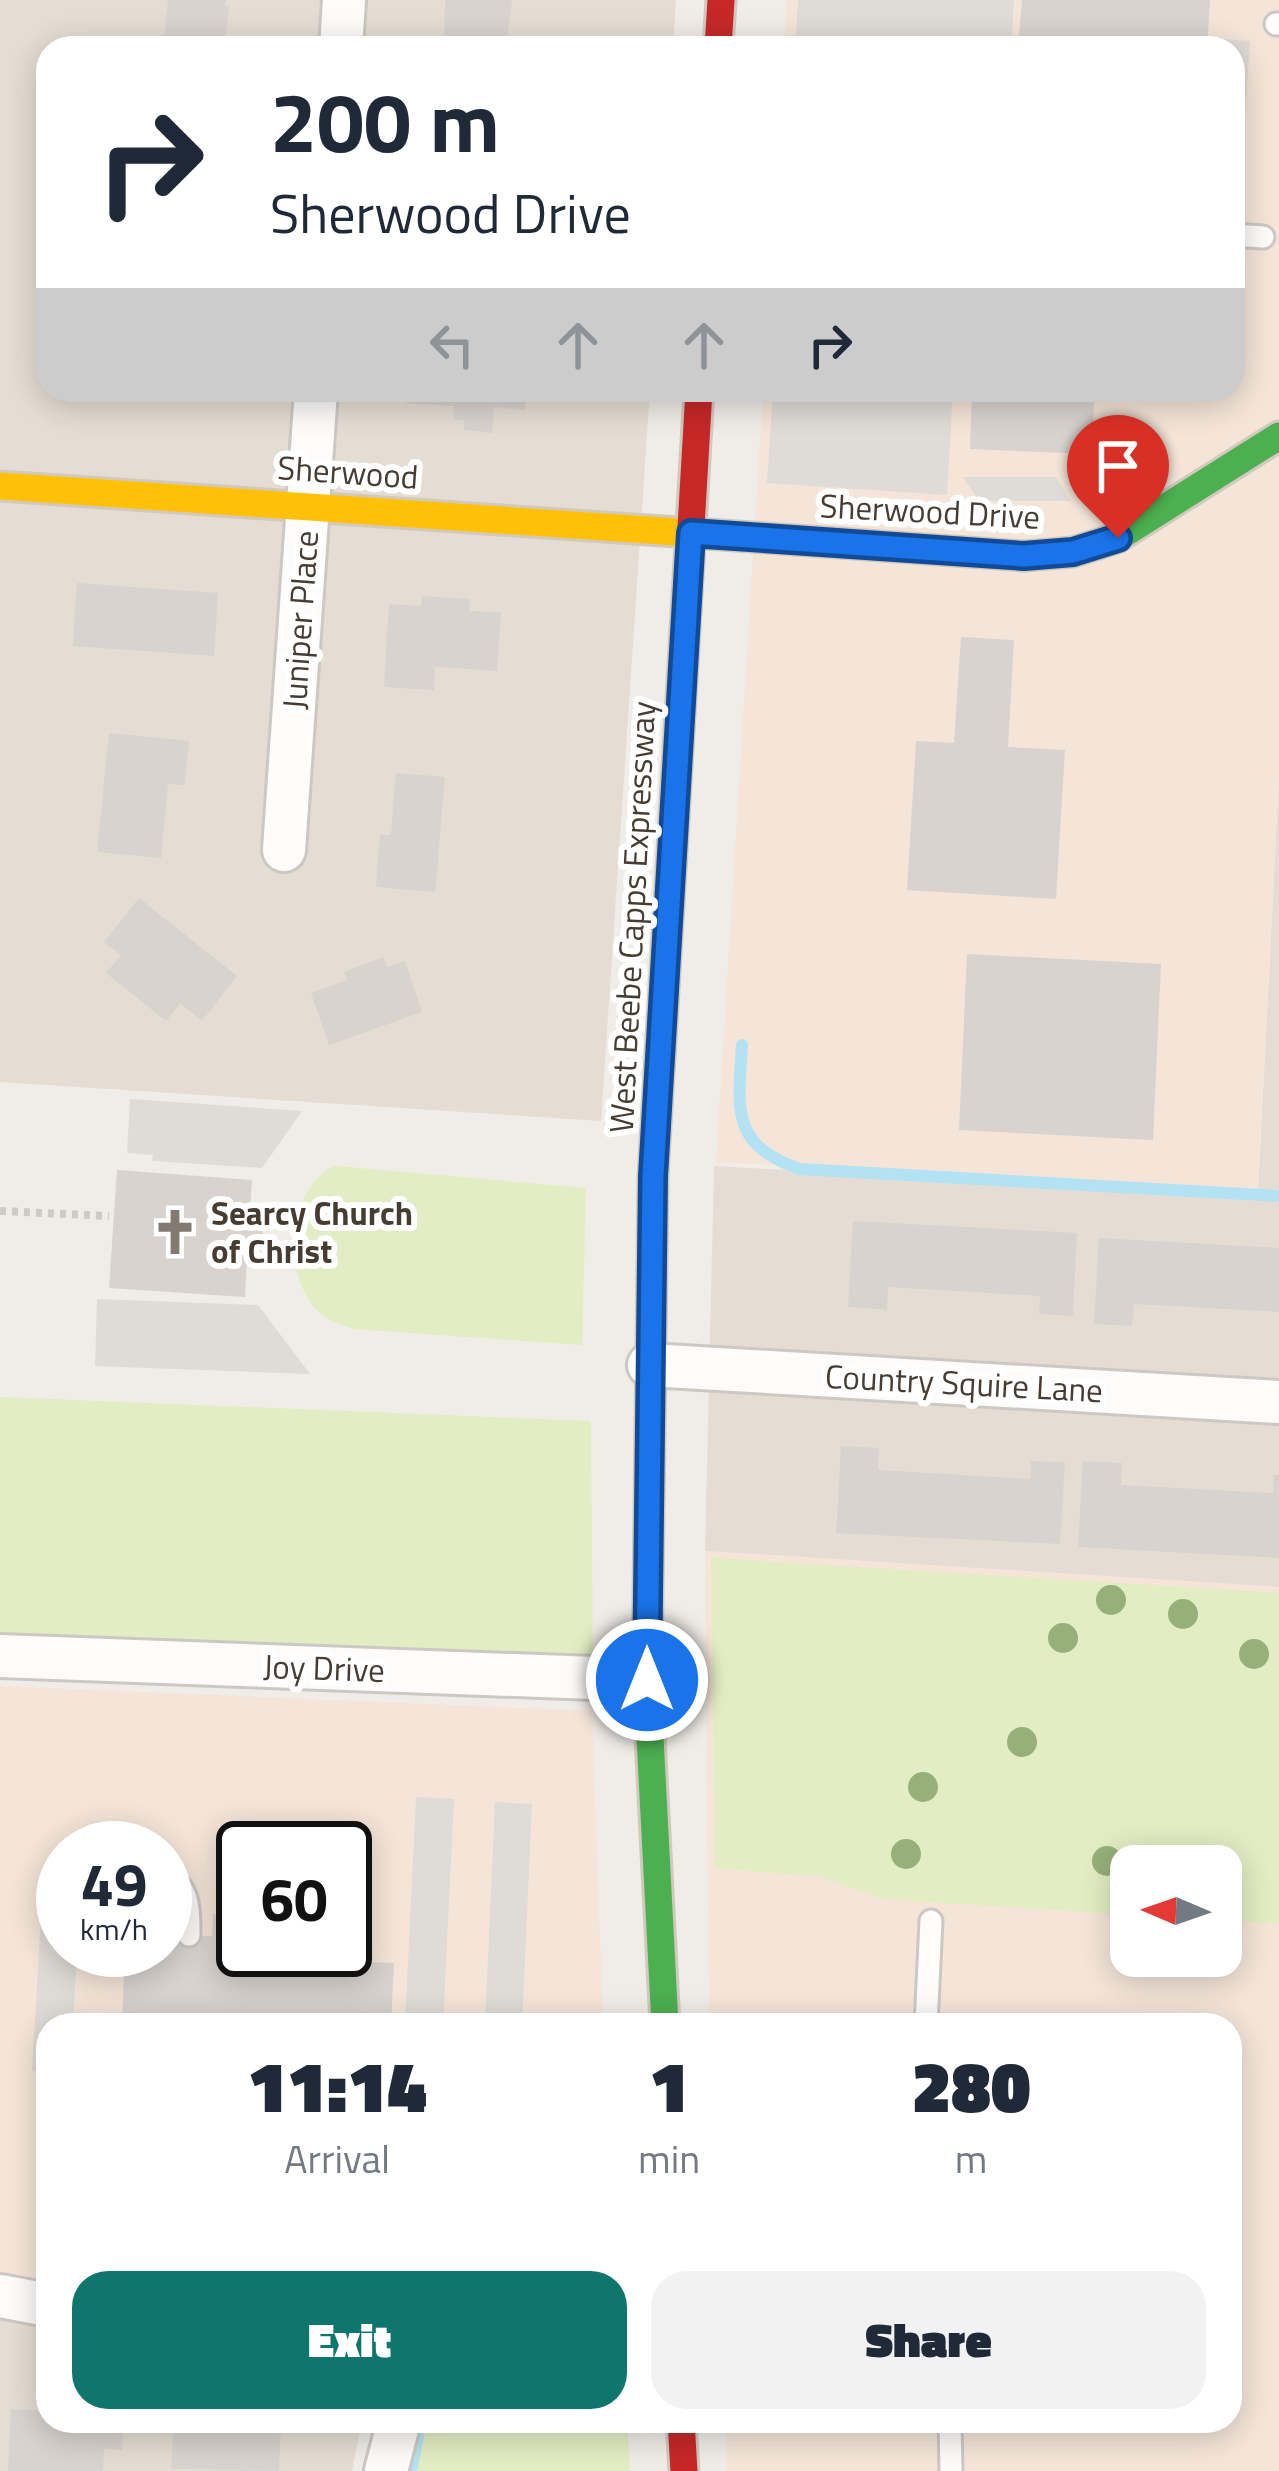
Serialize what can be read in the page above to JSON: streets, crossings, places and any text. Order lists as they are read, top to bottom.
{
  "streets": {
    "main road": ["Sherwood", "Sherwood Drive", "West Beebe Capps Expressway"],
    "street": ["Juniper Place", "Country Squire Lane", "Joy Drive"]
  },
  "crossings": [
    ["Sherwood", "Sherwood Drive"],
    ["Sherwood", "Juniper Place"],
    ["Sherwood", "West Beebe Capps Expressway"],
    ["Sherwood Drive", "West Beebe Capps Expressway"],
    ["West Beebe Capps Expressway", "Country Squire Lane"],
    ["West Beebe Capps Expressway", "Joy Drive"]
  ],
  "places": {
    "church": ["Searcy Church of Christ"]
  },
  "north": "left",
  "page": {
    "turn": ["200 m", "Sherwood Drive"],
    "speed": "49 km/h",
    "limit": "60",
    "eta": [
      "11:14",
      "Arrival",
      "1",
      "min",
      "280",
      "m"
    ],
    "buttons": ["Exit", "Share"]
  }
}
